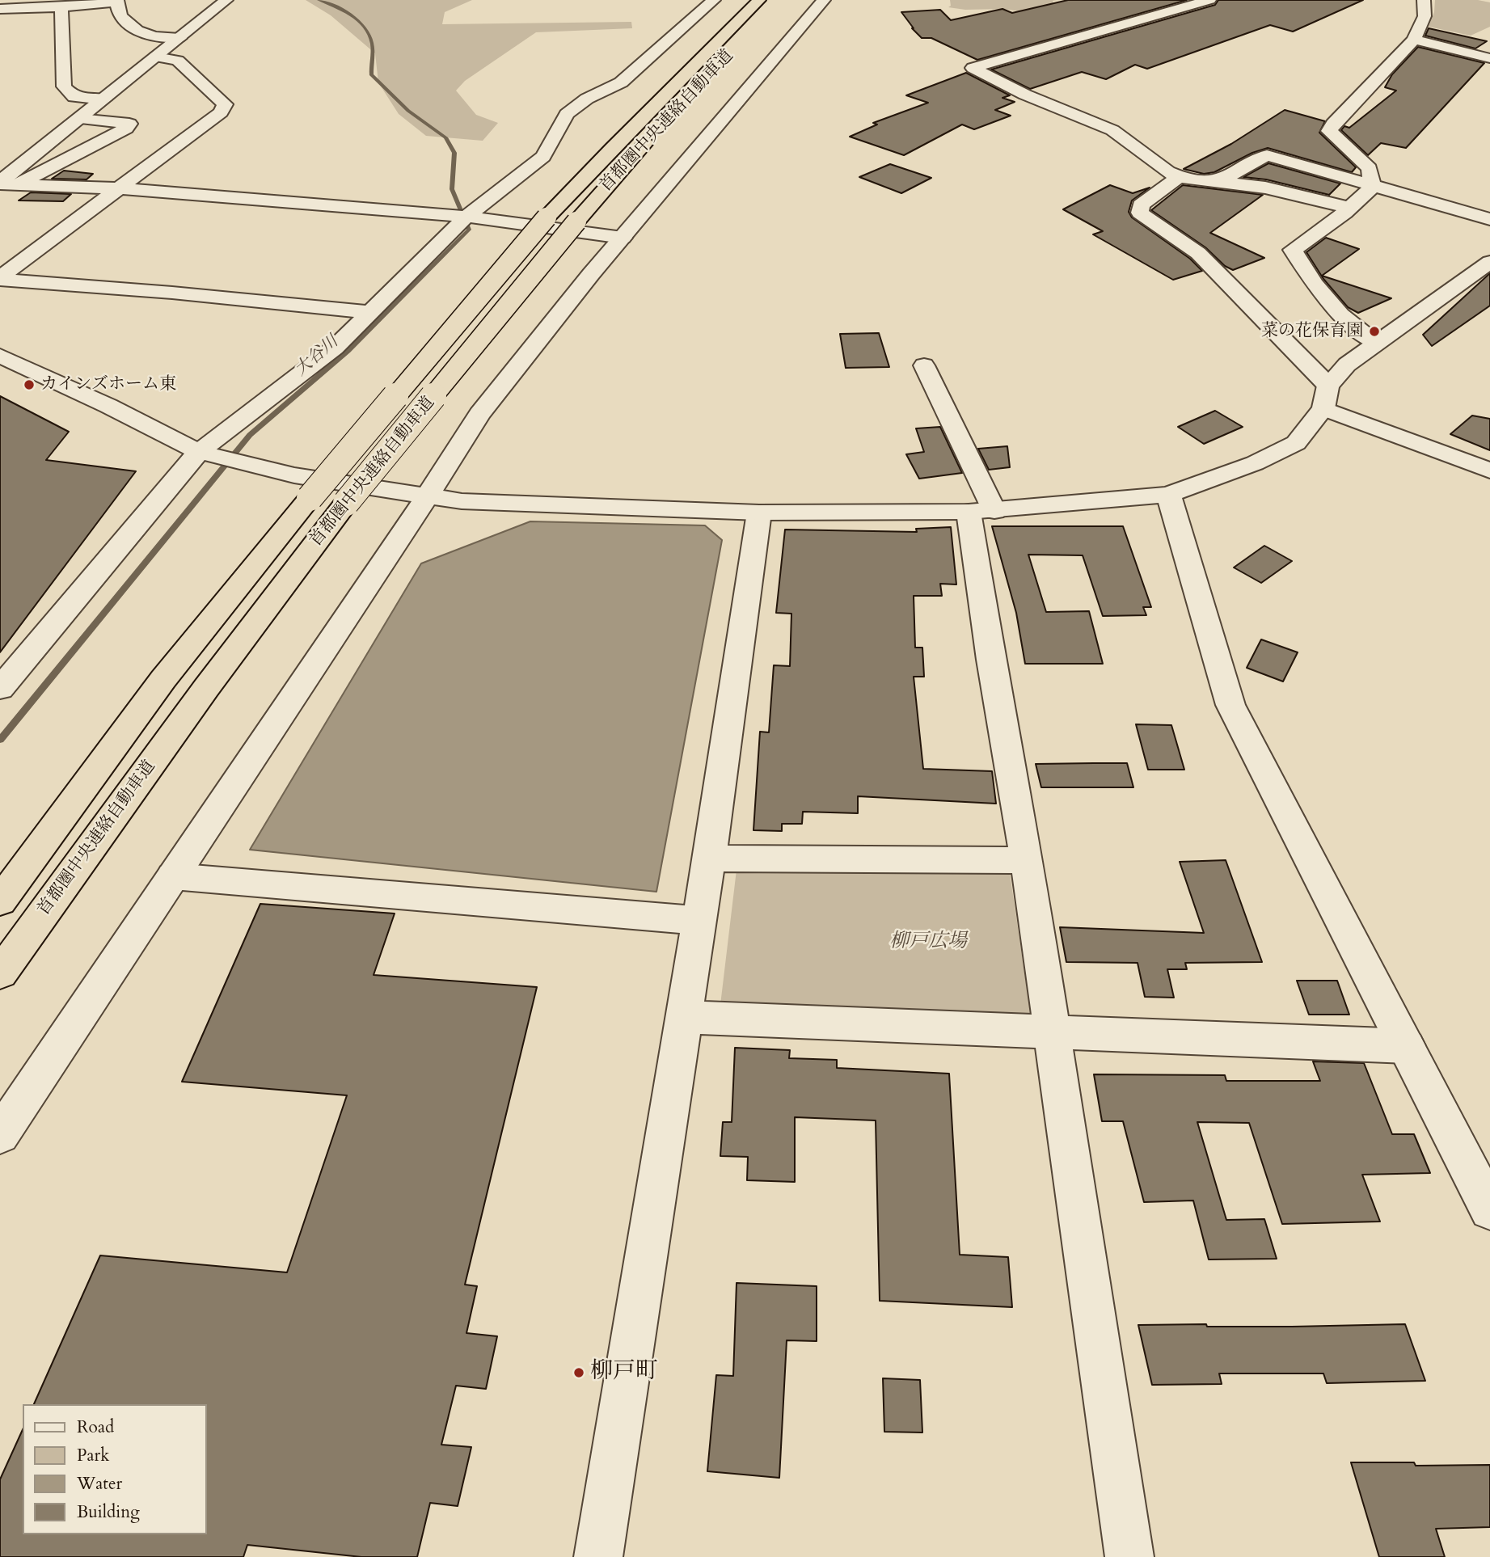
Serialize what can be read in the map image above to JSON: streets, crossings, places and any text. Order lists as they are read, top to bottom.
{
  "streets": {
    "highway": ["首都圏中央連絡自動車道"]
  },
  "water": ["大谷川"],
  "parks": ["柳戸広場"],
  "places": ["菜の花保育園", "カインズホーム東", "柳戸町"],
  "legend": [
    "Road",
    "Park",
    "Water",
    "Building"
  ]
}
